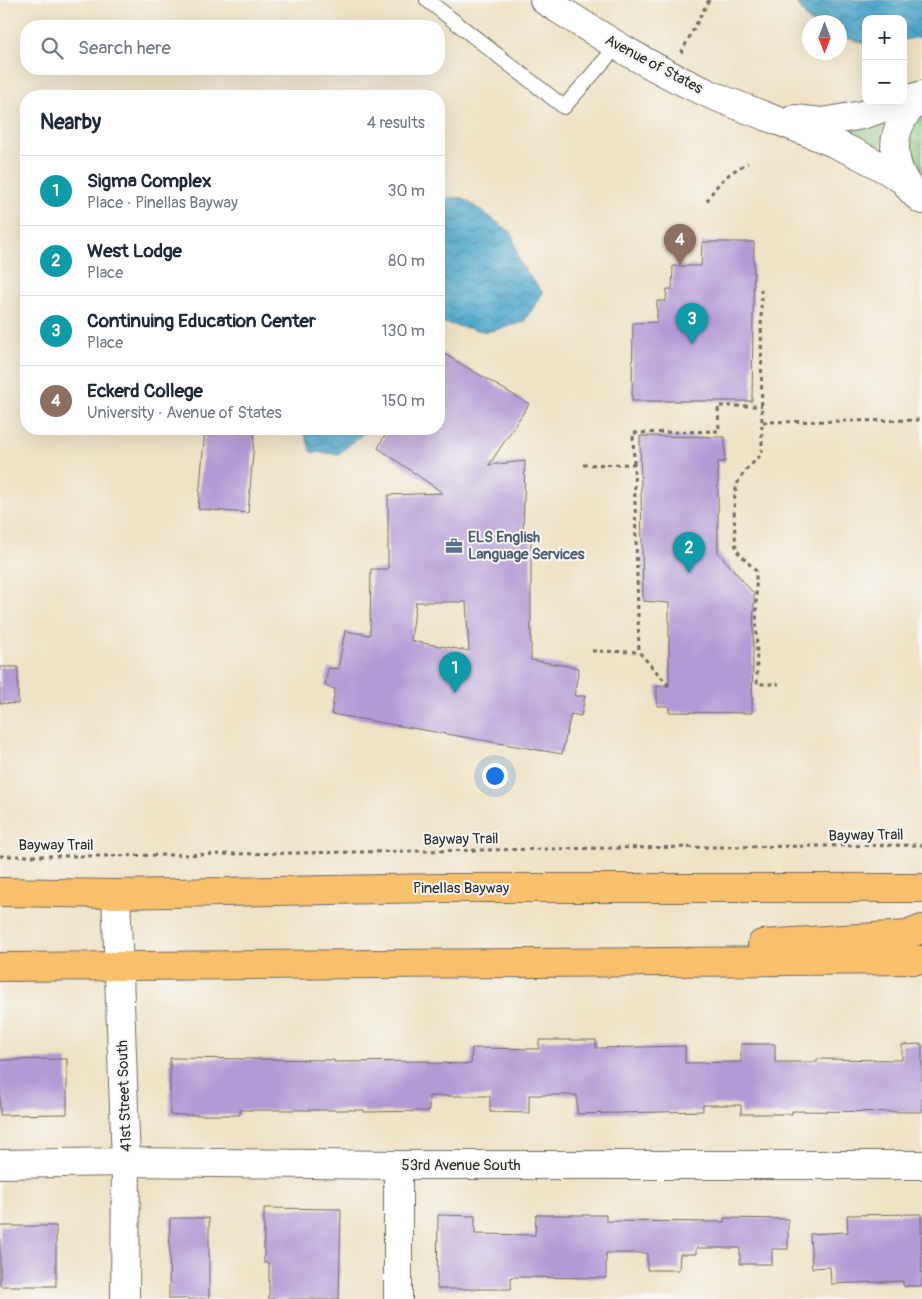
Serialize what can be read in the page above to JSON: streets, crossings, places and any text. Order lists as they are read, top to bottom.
{
  "streets": {
    "main road": ["Pinellas Bayway"],
    "street": ["Avenue of States", "41st Street South", "53rd Avenue South"],
    "path": ["Bayway Trail"]
  },
  "crossings": [
    ["Pinellas Bayway", "41st Street South"],
    ["41st Street South", "53rd Avenue South"]
  ],
  "places": {
    "office": ["ELS English Language Services"]
  },
  "north": "bottom",
  "page": {
    "map_buttons": ["+", "−"],
    "search": "Search here",
    "heading": ["Nearby", "4 results"],
    "list": [
      {
        "mark": "1",
        "name": "Sigma Complex",
        "note": "Place · Pinellas Bayway",
        "value": "30 m"
      },
      {
        "mark": "2",
        "name": "West Lodge",
        "note": "Place",
        "value": "80 m"
      },
      {
        "mark": "3",
        "name": "Continuing Education Center",
        "note": "Place",
        "value": "130 m"
      },
      {
        "mark": "4",
        "name": "Eckerd College",
        "note": "University · Avenue of States",
        "value": "150 m"
      }
    ],
    "pins": [
      "4",
      "3",
      "2",
      "1"
    ]
  }
}
